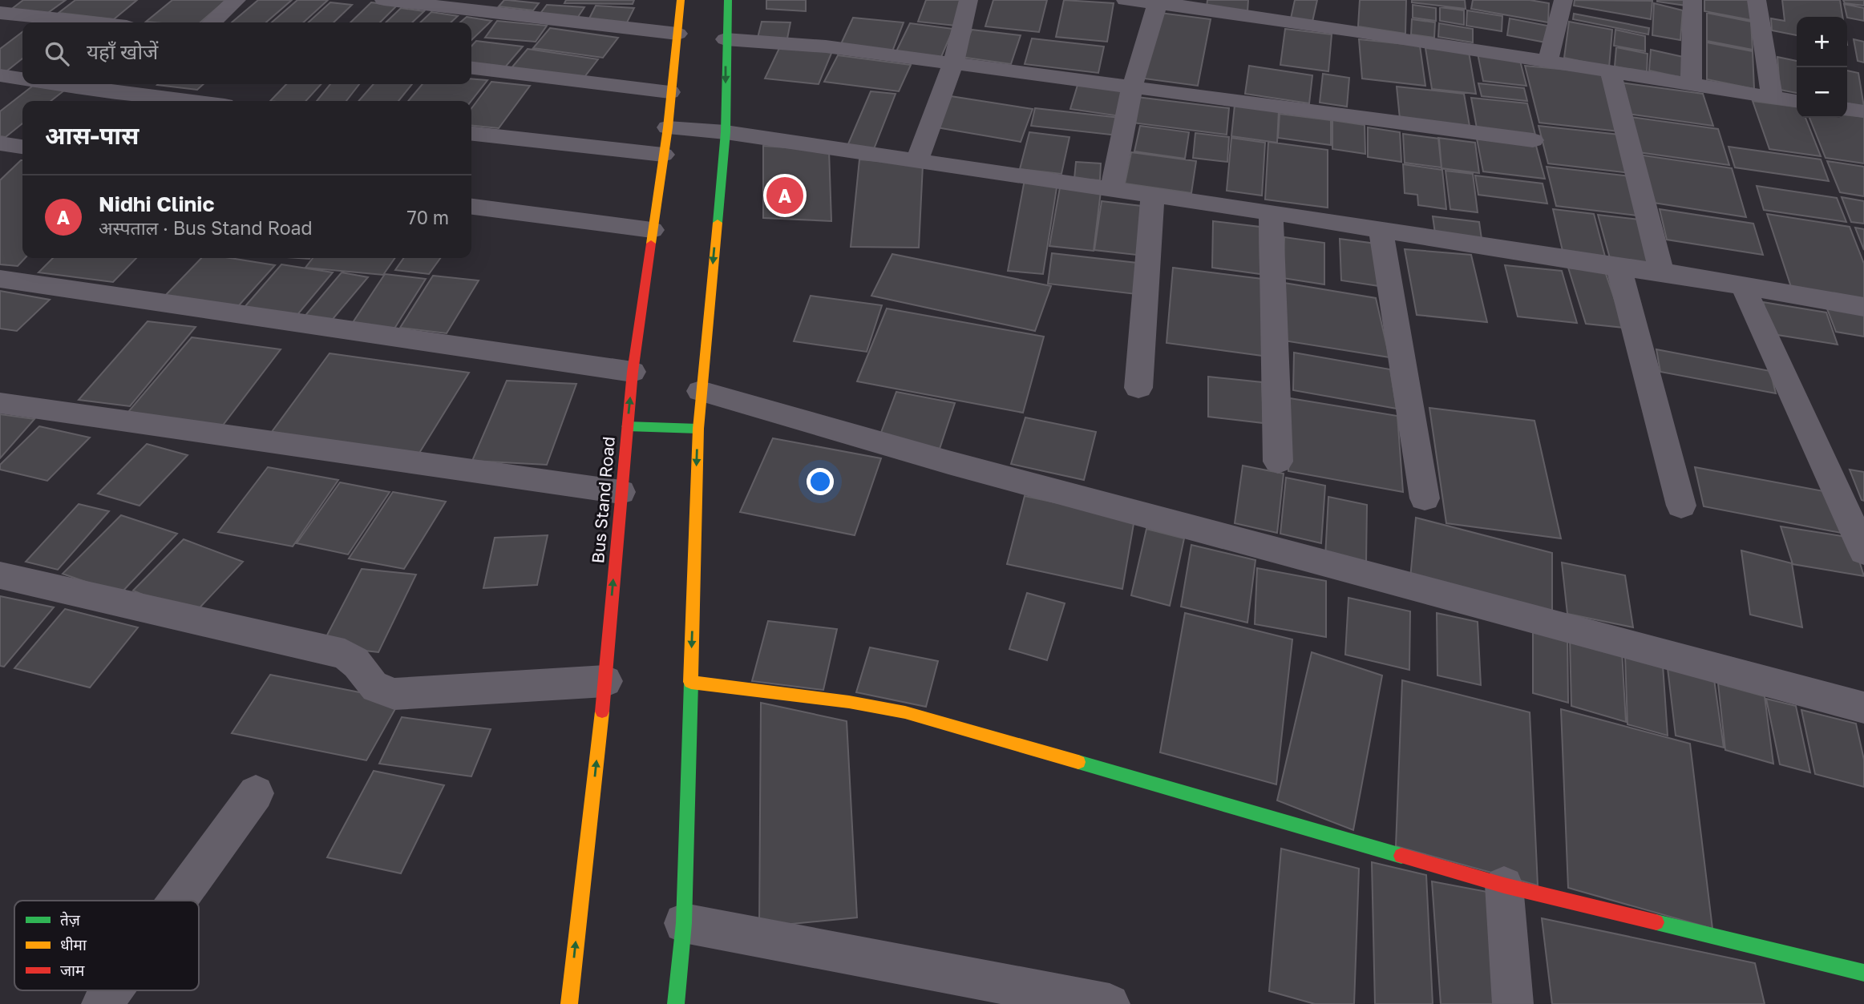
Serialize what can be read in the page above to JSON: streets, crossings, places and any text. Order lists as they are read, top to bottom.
{
  "streets": {
    "street": ["Bus Stand Road"]
  },
  "legend": ["तेज़", "धीमा", "जाम"],
  "page": {
    "map_buttons": ["+", "−"],
    "search": "यहाँ खोजें",
    "heading": "आस-पास",
    "pins": "A",
    "list": [
      {
        "mark": "A",
        "name": "Nidhi Clinic",
        "note": "अस्पताल · Bus Stand Road",
        "value": "70 m"
      }
    ]
  }
}
